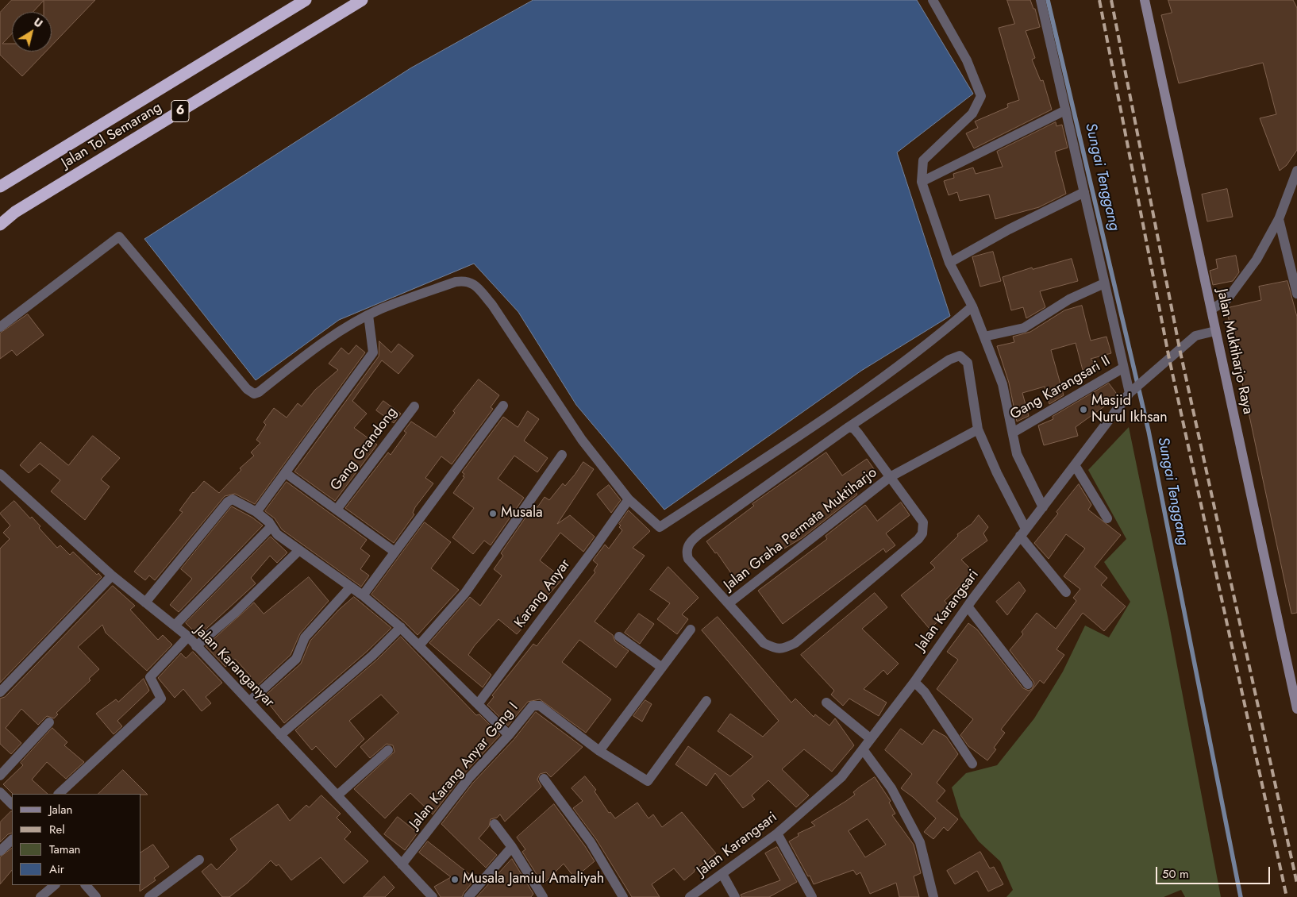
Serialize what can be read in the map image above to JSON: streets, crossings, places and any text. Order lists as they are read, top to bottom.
{
  "streets": {
    "highway": ["6", "Jalan Tol Semarang"],
    "street": [
      "Jalan Muktiharjo Raya",
      "Gang Karangsari II",
      "Gang Grandong",
      "Jalan Graha Permata Muktiharjo",
      "Karang Anyar",
      "Jalan Karangsari",
      "Jalan Karanganyar",
      "Jalan Karang Anyar Gang I"
    ]
  },
  "crossings": [
    ["Jalan Muktiharjo Raya", "Jalan Karangsari"],
    ["Jalan Karanganyar", "Jalan Karang Anyar Gang I"]
  ],
  "water": ["Sungai Tenggang"],
  "places": ["Masjid Nurul Ikhsan", "Musala", "Musala Jamiul Amaliyah"],
  "legend": [
    "Jalan",
    "Rel",
    "Taman",
    "Air"
  ],
  "scale_bar": "50 m",
  "north": "top right"
}
